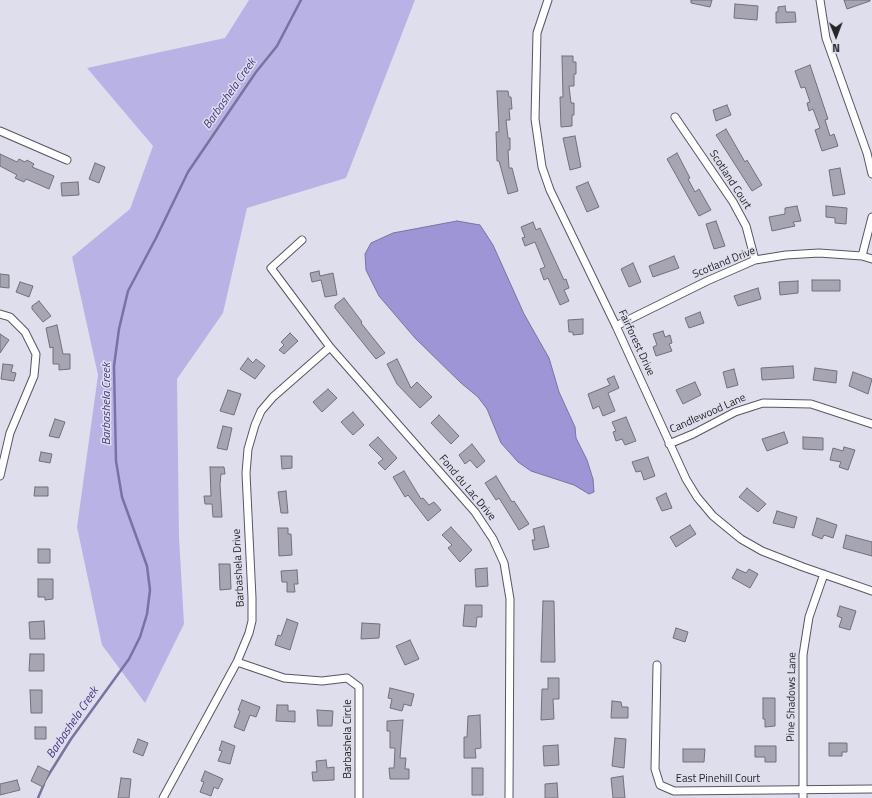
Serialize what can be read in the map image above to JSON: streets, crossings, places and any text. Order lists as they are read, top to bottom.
{
  "streets": {
    "street": [
      "Scotland Court",
      "Scotland Drive",
      "Fairforest Drive",
      "Candlewood Lane",
      "Fond du Lac Drive",
      "Barbashela Drive",
      "Pine Shadows Lane",
      "Barbashela Circle",
      "East Pinehill Court"
    ]
  },
  "crossings": [
    ["Scotland Court", "Scotland Drive"],
    ["Scotland Drive", "Fairforest Drive"],
    ["Fairforest Drive", "Candlewood Lane"],
    ["Fairforest Drive", "Pine Shadows Lane"],
    ["Fond du Lac Drive", "Barbashela Drive"],
    ["Barbashela Drive", "Barbashela Circle"],
    ["Pine Shadows Lane", "East Pinehill Court"]
  ],
  "water": ["Barbashela Creek"],
  "north": "bottom"
}
